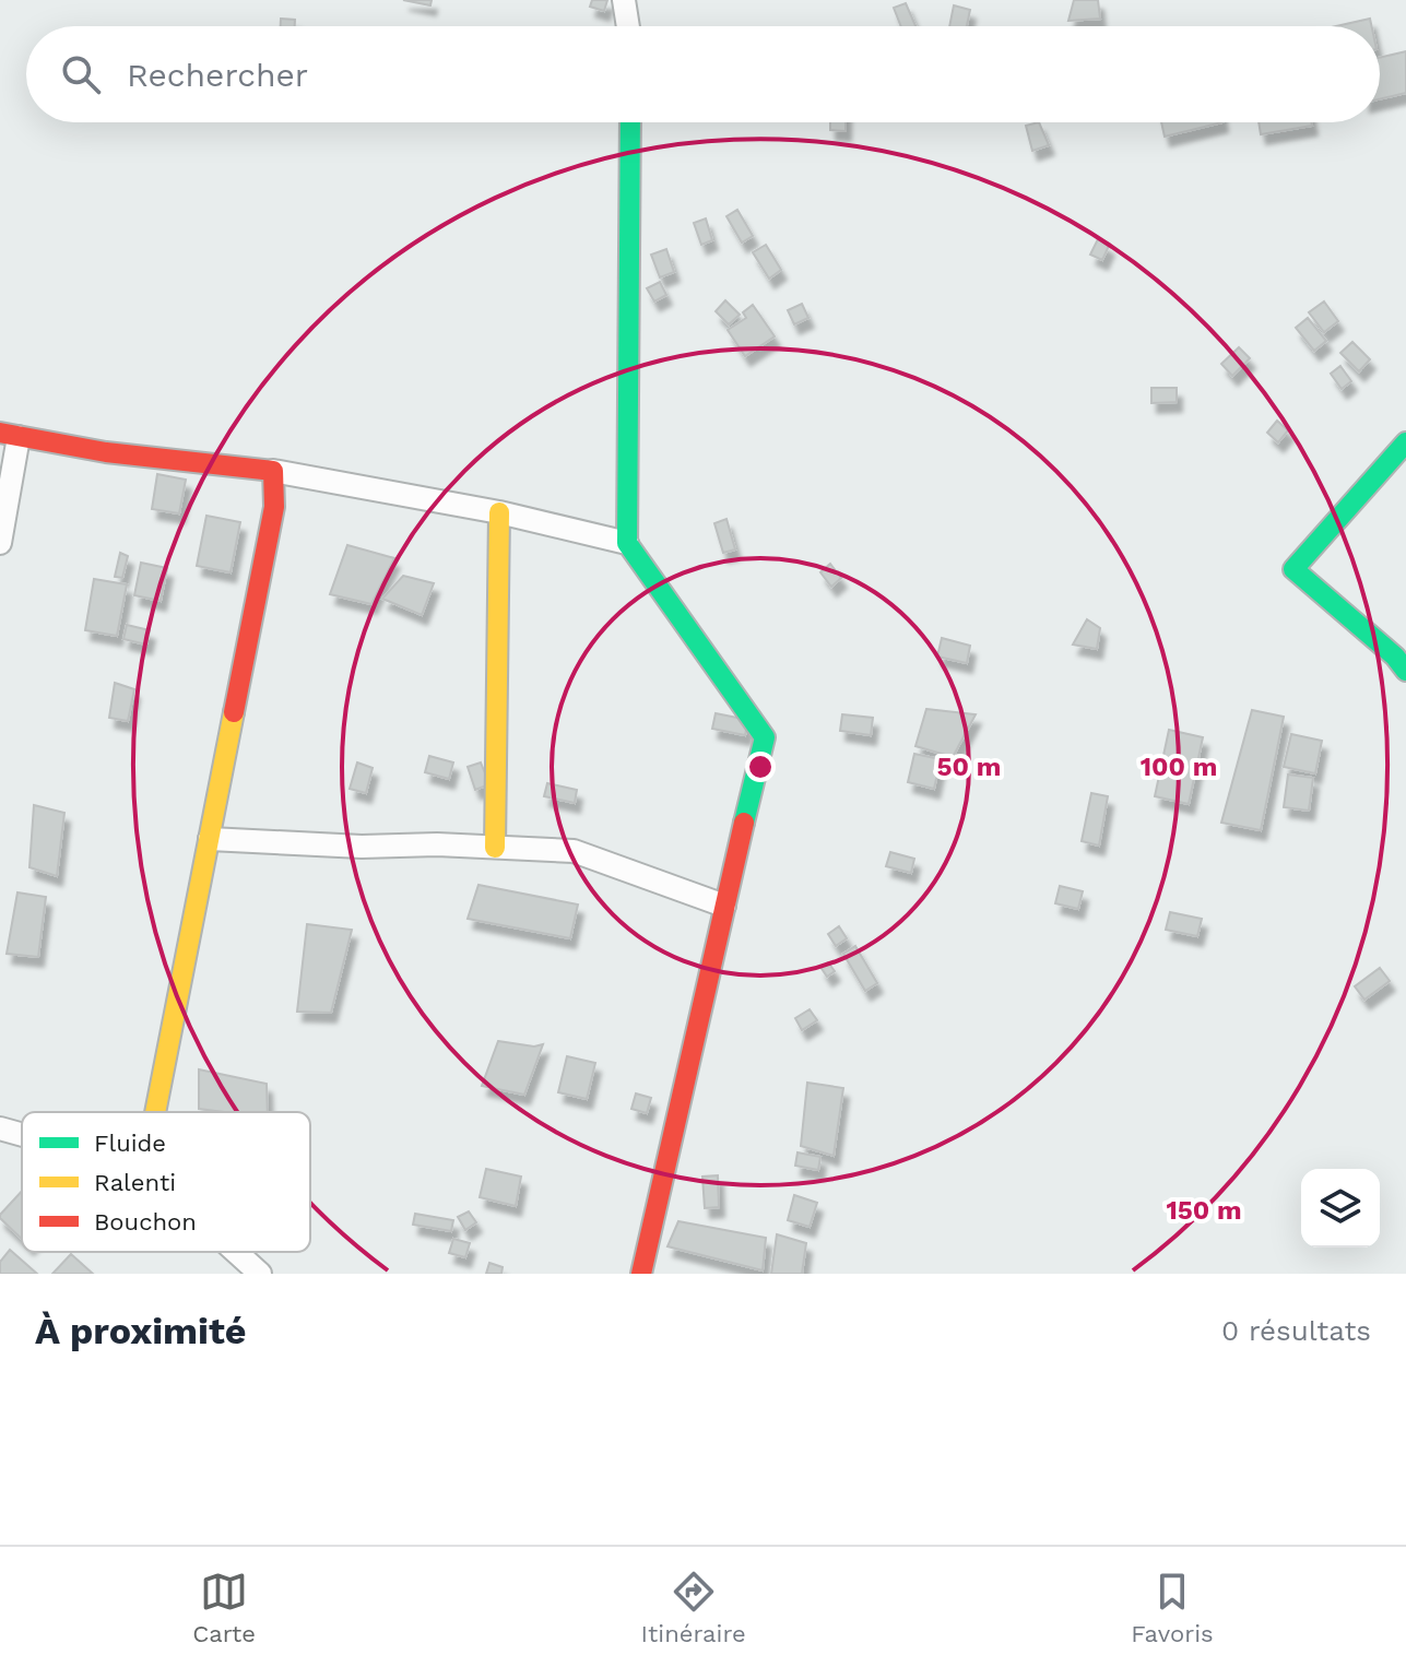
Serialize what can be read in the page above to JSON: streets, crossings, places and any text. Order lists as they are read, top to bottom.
{
  "legend": ["Fluide", "Ralenti", "Bouchon"],
  "page": {
    "search": "Rechercher",
    "heading": ["À proximité", "0 résultats"],
    "nav": ["Carte", "Itinéraire", "Favoris"]
  },
  "rings": ["50 m", "100 m", "150 m"]
}
